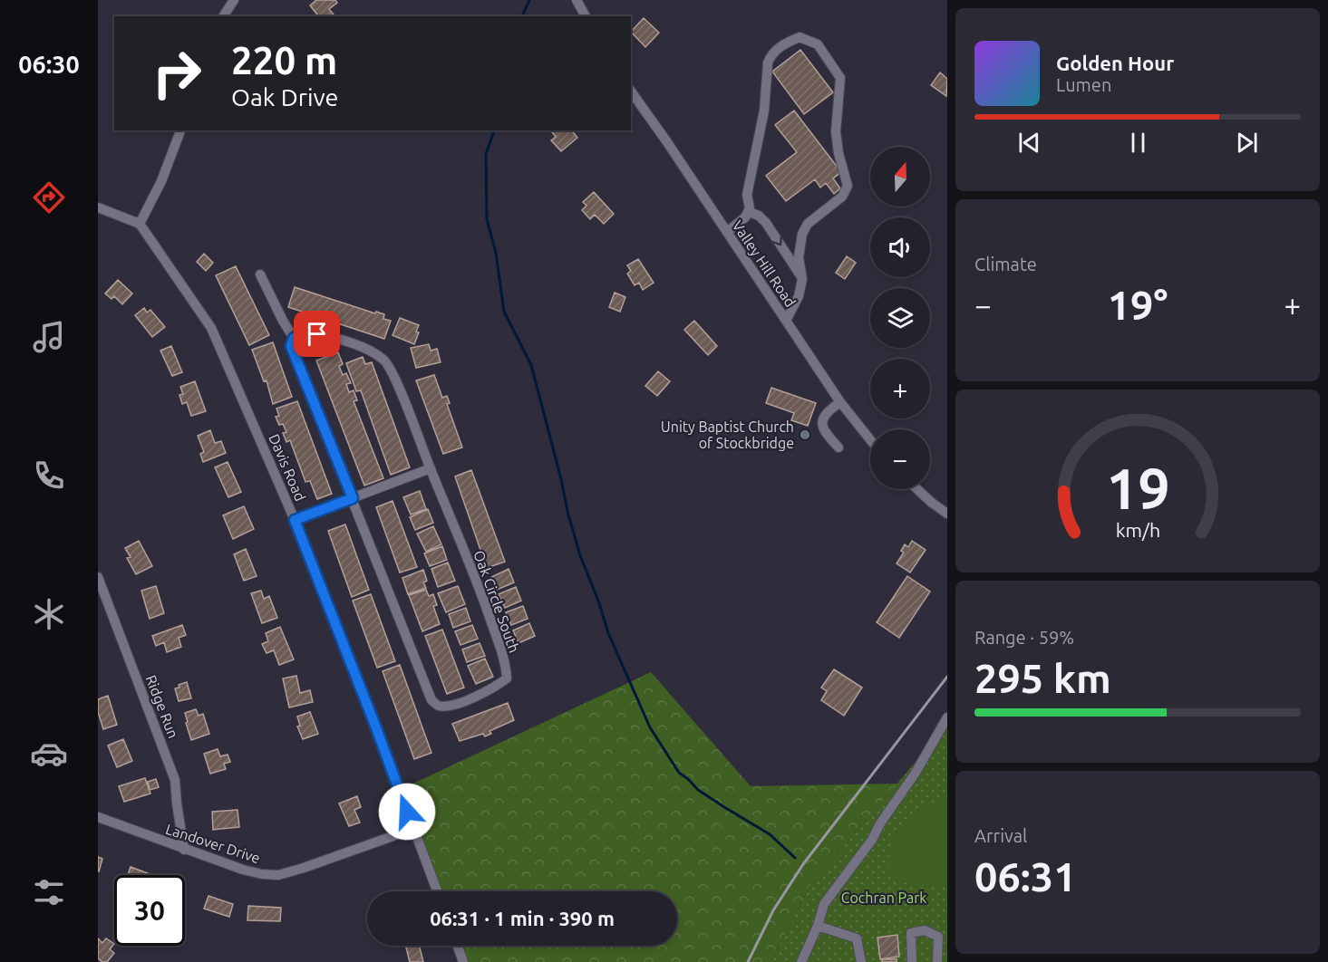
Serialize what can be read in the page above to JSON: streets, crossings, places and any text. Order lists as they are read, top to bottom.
{
  "streets": {
    "street": [
      "Valley Hill Road",
      "Davis Road",
      "Oak Circle South",
      "Ridge Run",
      "Landover Drive"
    ]
  },
  "crossings": [
    ["Davis Road", "Landover Drive"],
    ["Ridge Run", "Landover Drive"]
  ],
  "parks": ["Cochran Park"],
  "places": ["Unity Baptist Church of Stockbridge"],
  "north": "top",
  "page": {
    "tabs": "06:30",
    "turn": ["220 m", "Oak Drive"],
    "song": ["Golden Hour", "Lumen"],
    "map_buttons": ["+", "−"],
    "tile": [
      "Climate",
      ["Range · 59%", "295 km"],
      ["Arrival", "06:31"]
    ],
    "heat": ["−", "19°", "+"],
    "limit": "30",
    "trip": "06:31 · 1 min · 390 m",
    "gauge": ["19", "km/h"]
  }
}
